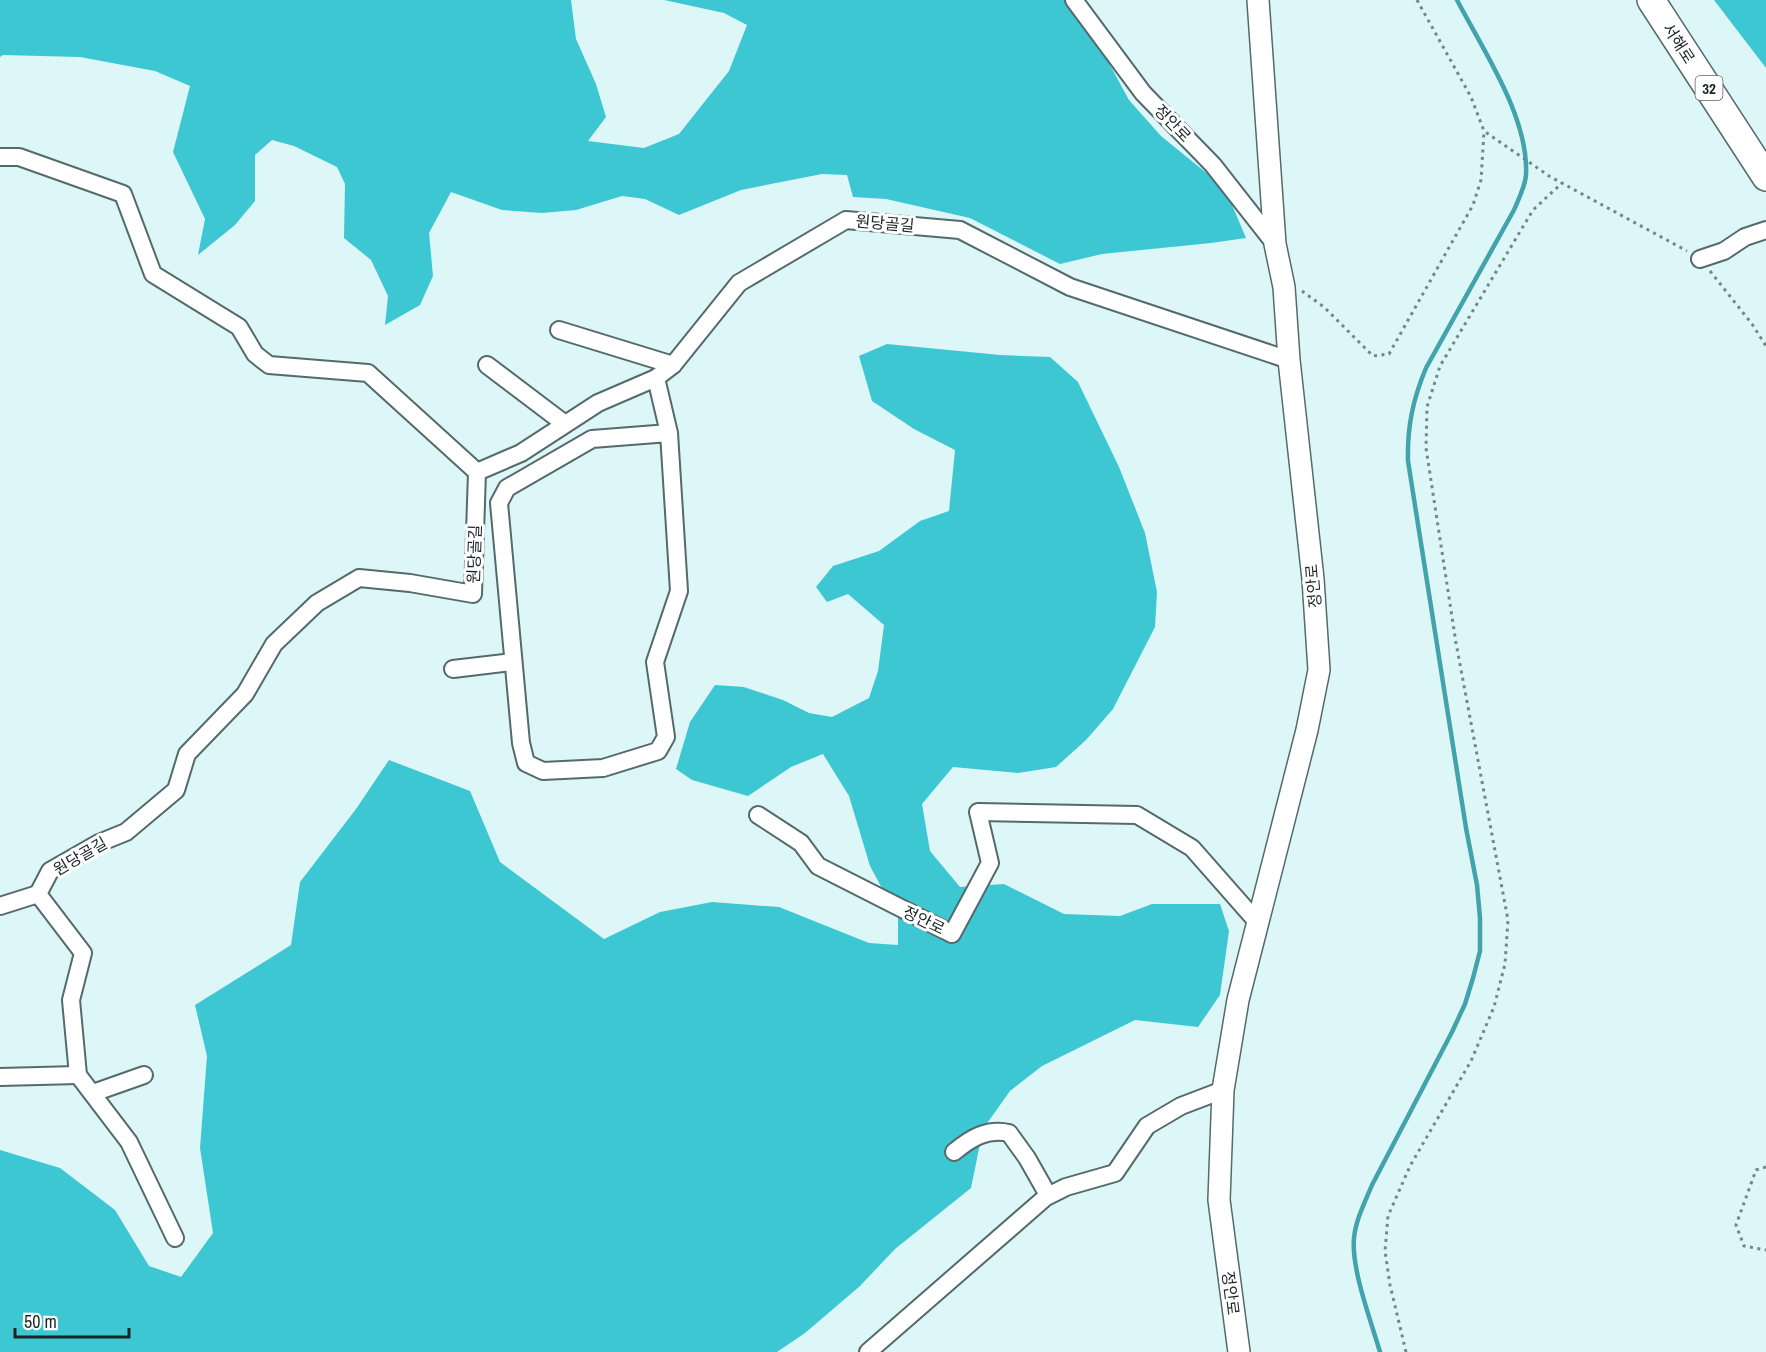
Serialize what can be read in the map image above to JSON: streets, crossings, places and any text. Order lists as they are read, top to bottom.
{
  "streets": {
    "main road": ["서해로", "32"],
    "street": ["정안로", "원당골길"]
  },
  "crossings": [
    ["정안로", "원당골길"]
  ],
  "scale_bar": "50 m"
}
